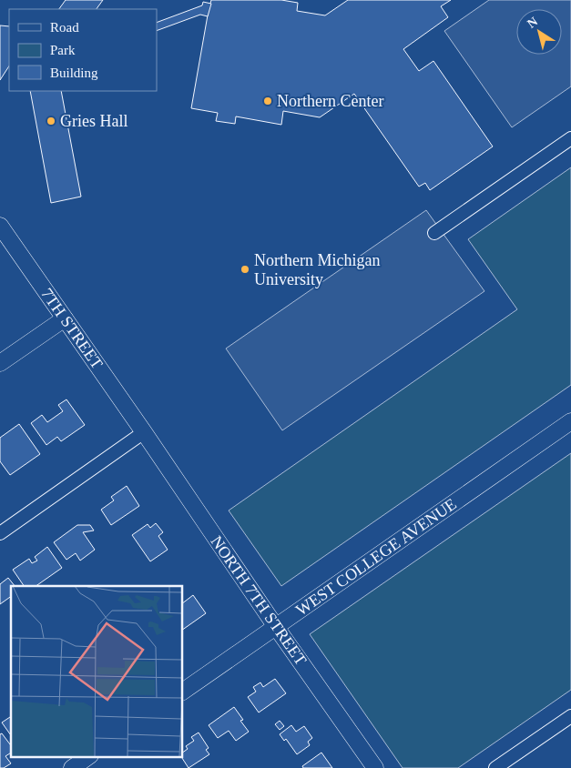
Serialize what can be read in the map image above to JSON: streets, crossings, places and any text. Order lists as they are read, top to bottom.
{
  "streets": {
    "street": ["7TH STREET", "WEST COLLEGE AVENUE", "NORTH 7TH STREET"]
  },
  "crossings": [
    ["7TH STREET", "NORTH 7TH STREET"],
    ["WEST COLLEGE AVENUE", "NORTH 7TH STREET"]
  ],
  "places": ["Northern Center", "Gries Hall", "Northern Michigan University"],
  "legend": ["Road", "Park", "Building"],
  "north": "top left"
}
